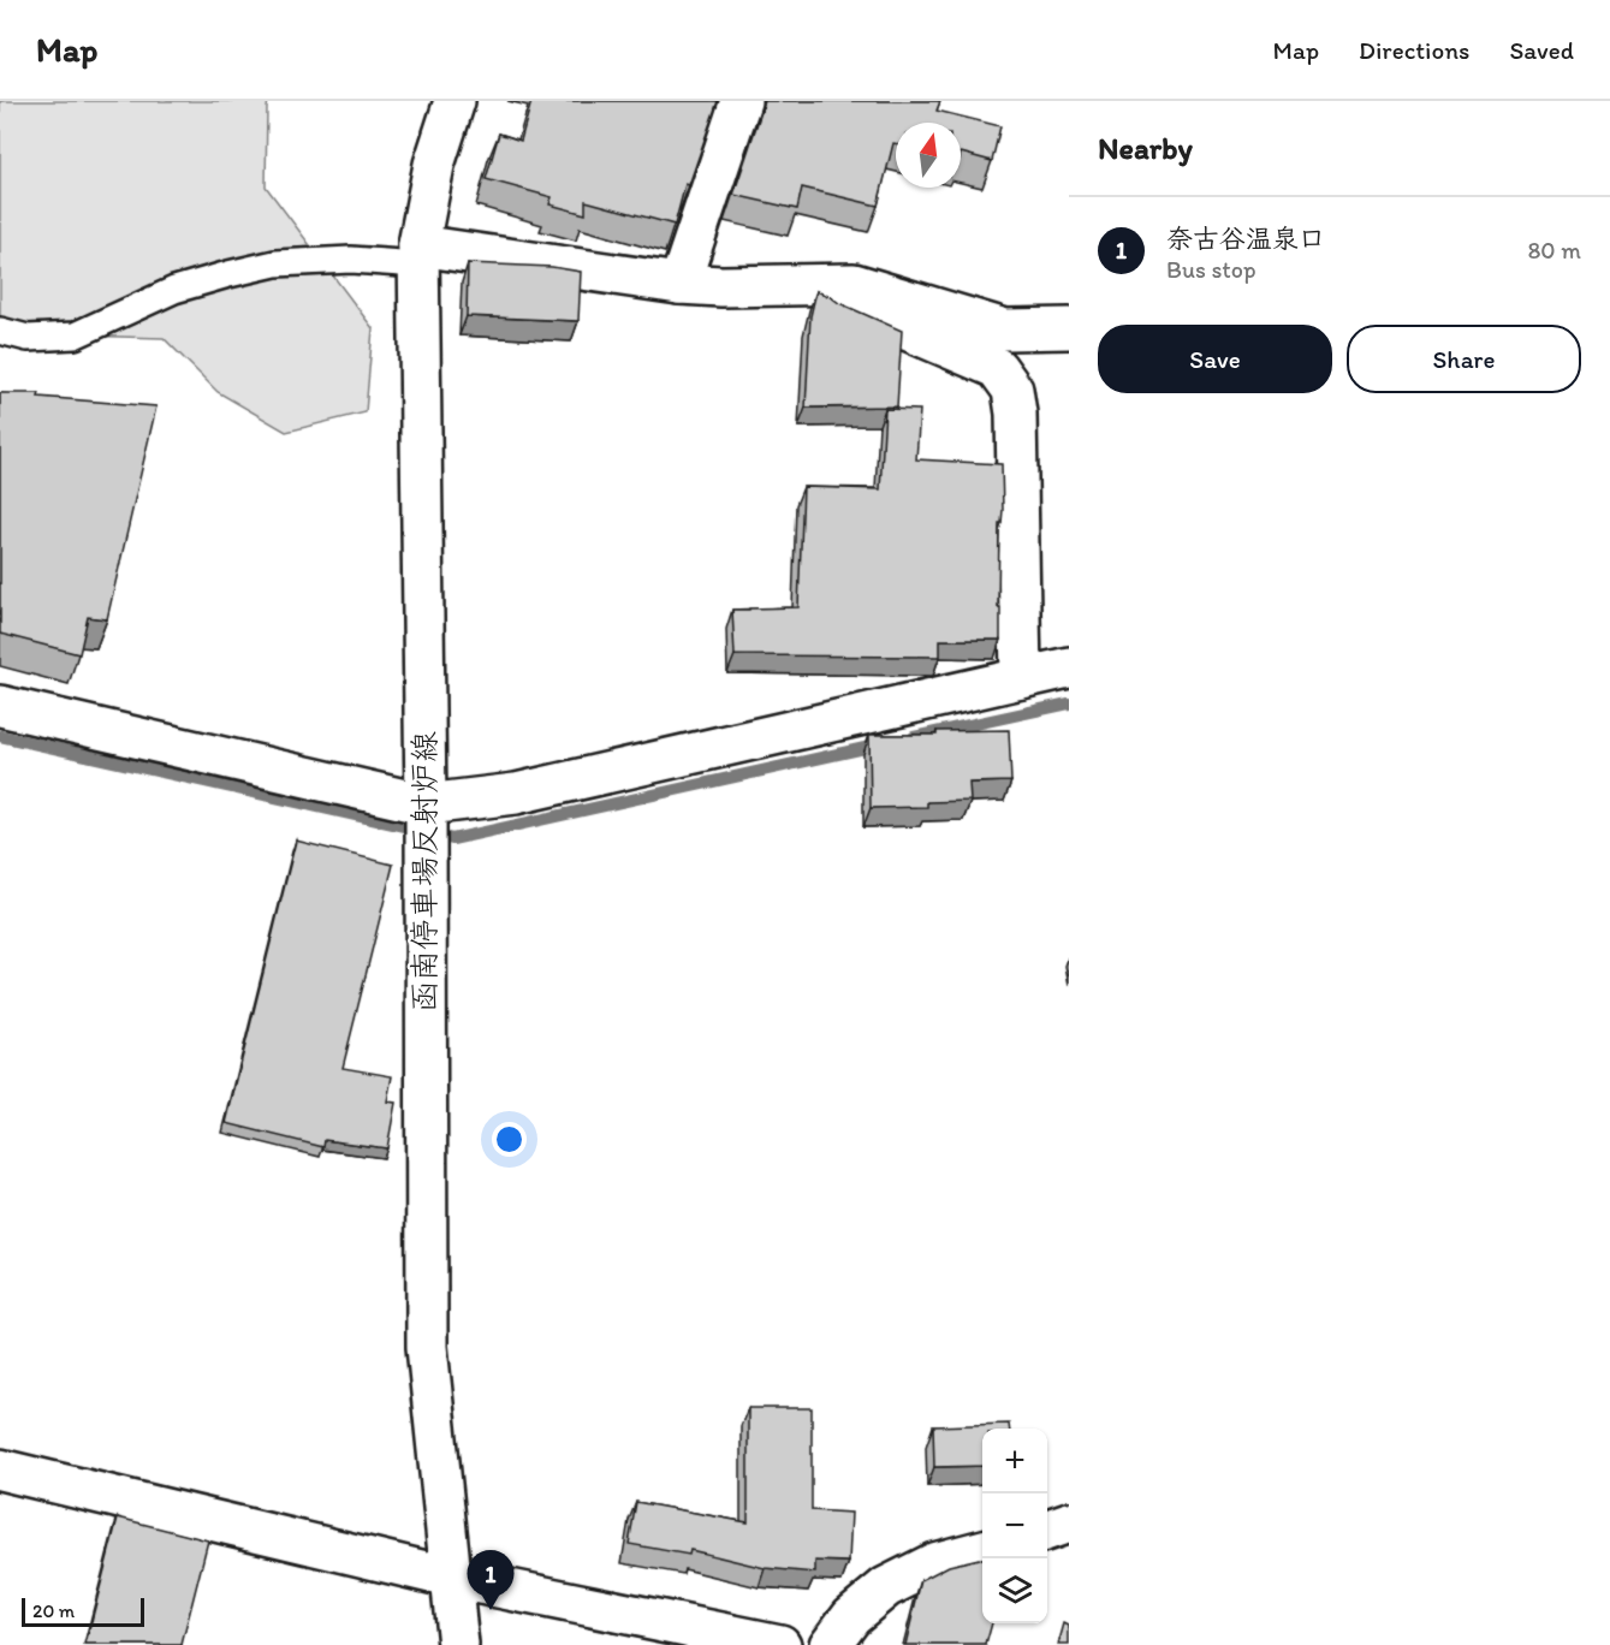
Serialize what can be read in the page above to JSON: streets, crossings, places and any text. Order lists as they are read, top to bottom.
{
  "streets": {
    "street": ["函南停車場反射炉線"]
  },
  "scale_bar": "20 m",
  "north": "top",
  "page": {
    "header": "Map",
    "nav": ["Map", "Directions", "Saved"],
    "heading": "Nearby",
    "list": [
      {
        "mark": "1",
        "name": "奈古谷温泉口",
        "note": "Bus stop",
        "value": "80 m"
      }
    ],
    "buttons": ["Save", "Share"],
    "map_buttons": ["+", "−"],
    "pins": "1",
    "scale": "20 m"
  }
}
